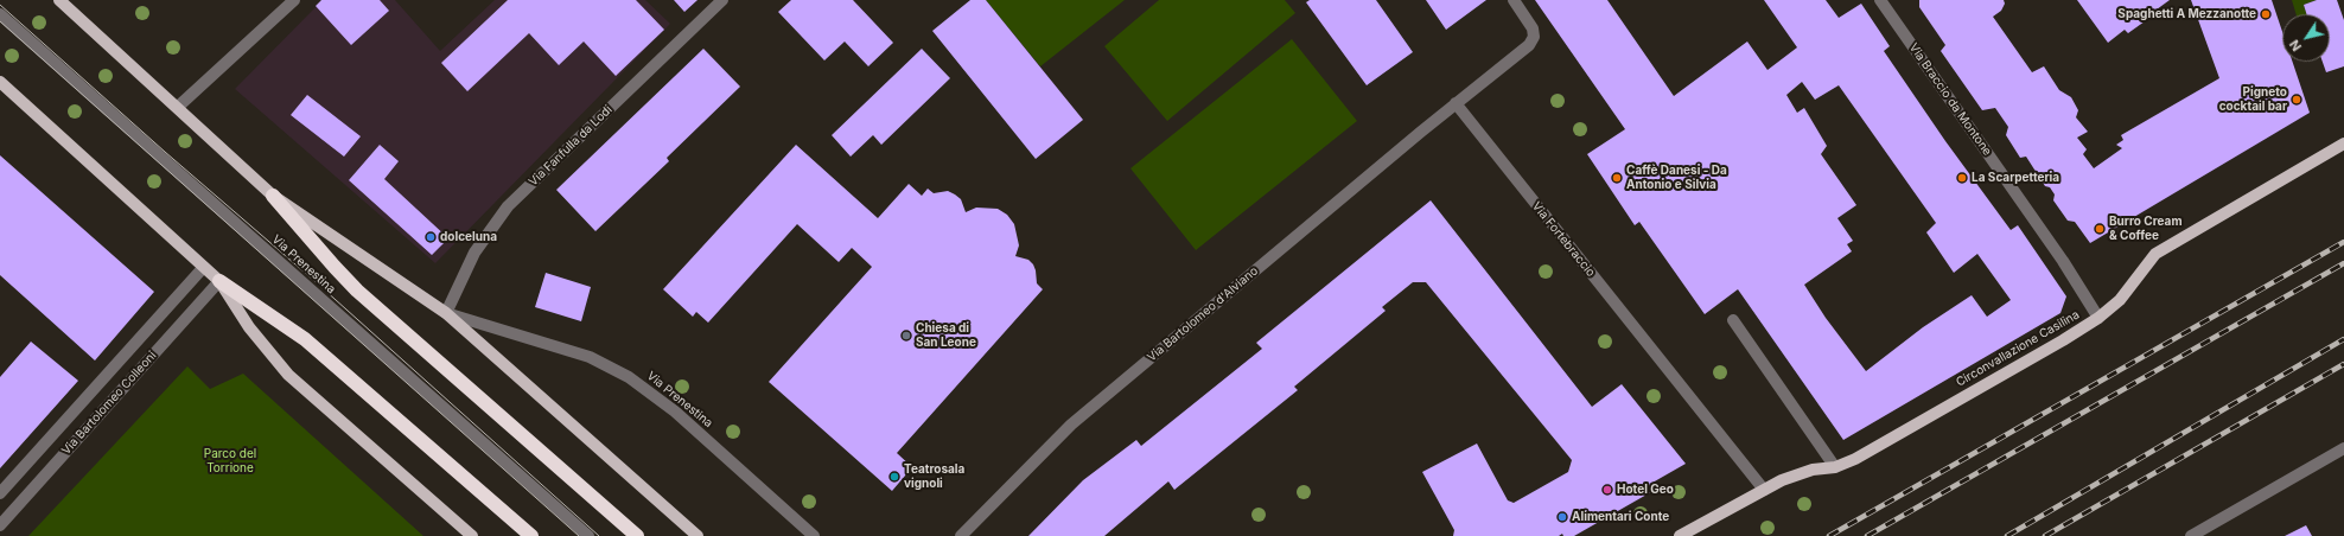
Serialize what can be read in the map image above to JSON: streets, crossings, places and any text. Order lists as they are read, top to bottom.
{
  "streets": {
    "main road": ["Via Prenestina", "Circonvallazione Casilina"],
    "street": [
      "Via Braccio da Montone",
      "Via Fanfulla da Lodi",
      "Via Fortebraccio",
      "Via Bartolomeo d'Alviano",
      "Via Bartolomeo Colleoni"
    ]
  },
  "crossings": [
    ["Via Braccio da Montone", "Circonvallazione Casilina"],
    ["Via Fanfulla da Lodi", "Via Prenestina"],
    ["Via Fortebraccio", "Via Bartolomeo d'Alviano"],
    ["Via Fortebraccio", "Circonvallazione Casilina"]
  ],
  "parks": ["Parco del Torrione"],
  "places": [
    "Spaghetti A Mezzanotte",
    "Pigneto cocktail bar",
    "Caffè Danesi - Da Antonio e Silvia",
    "La Scarpetteria",
    "Burro Cream & Coffee",
    "dolceluna",
    "Chiesa di San Leone",
    "Teatrosala vignoli",
    "Hotel Geo",
    "Alimentari Conte"
  ],
  "north": "bottom left"
}
